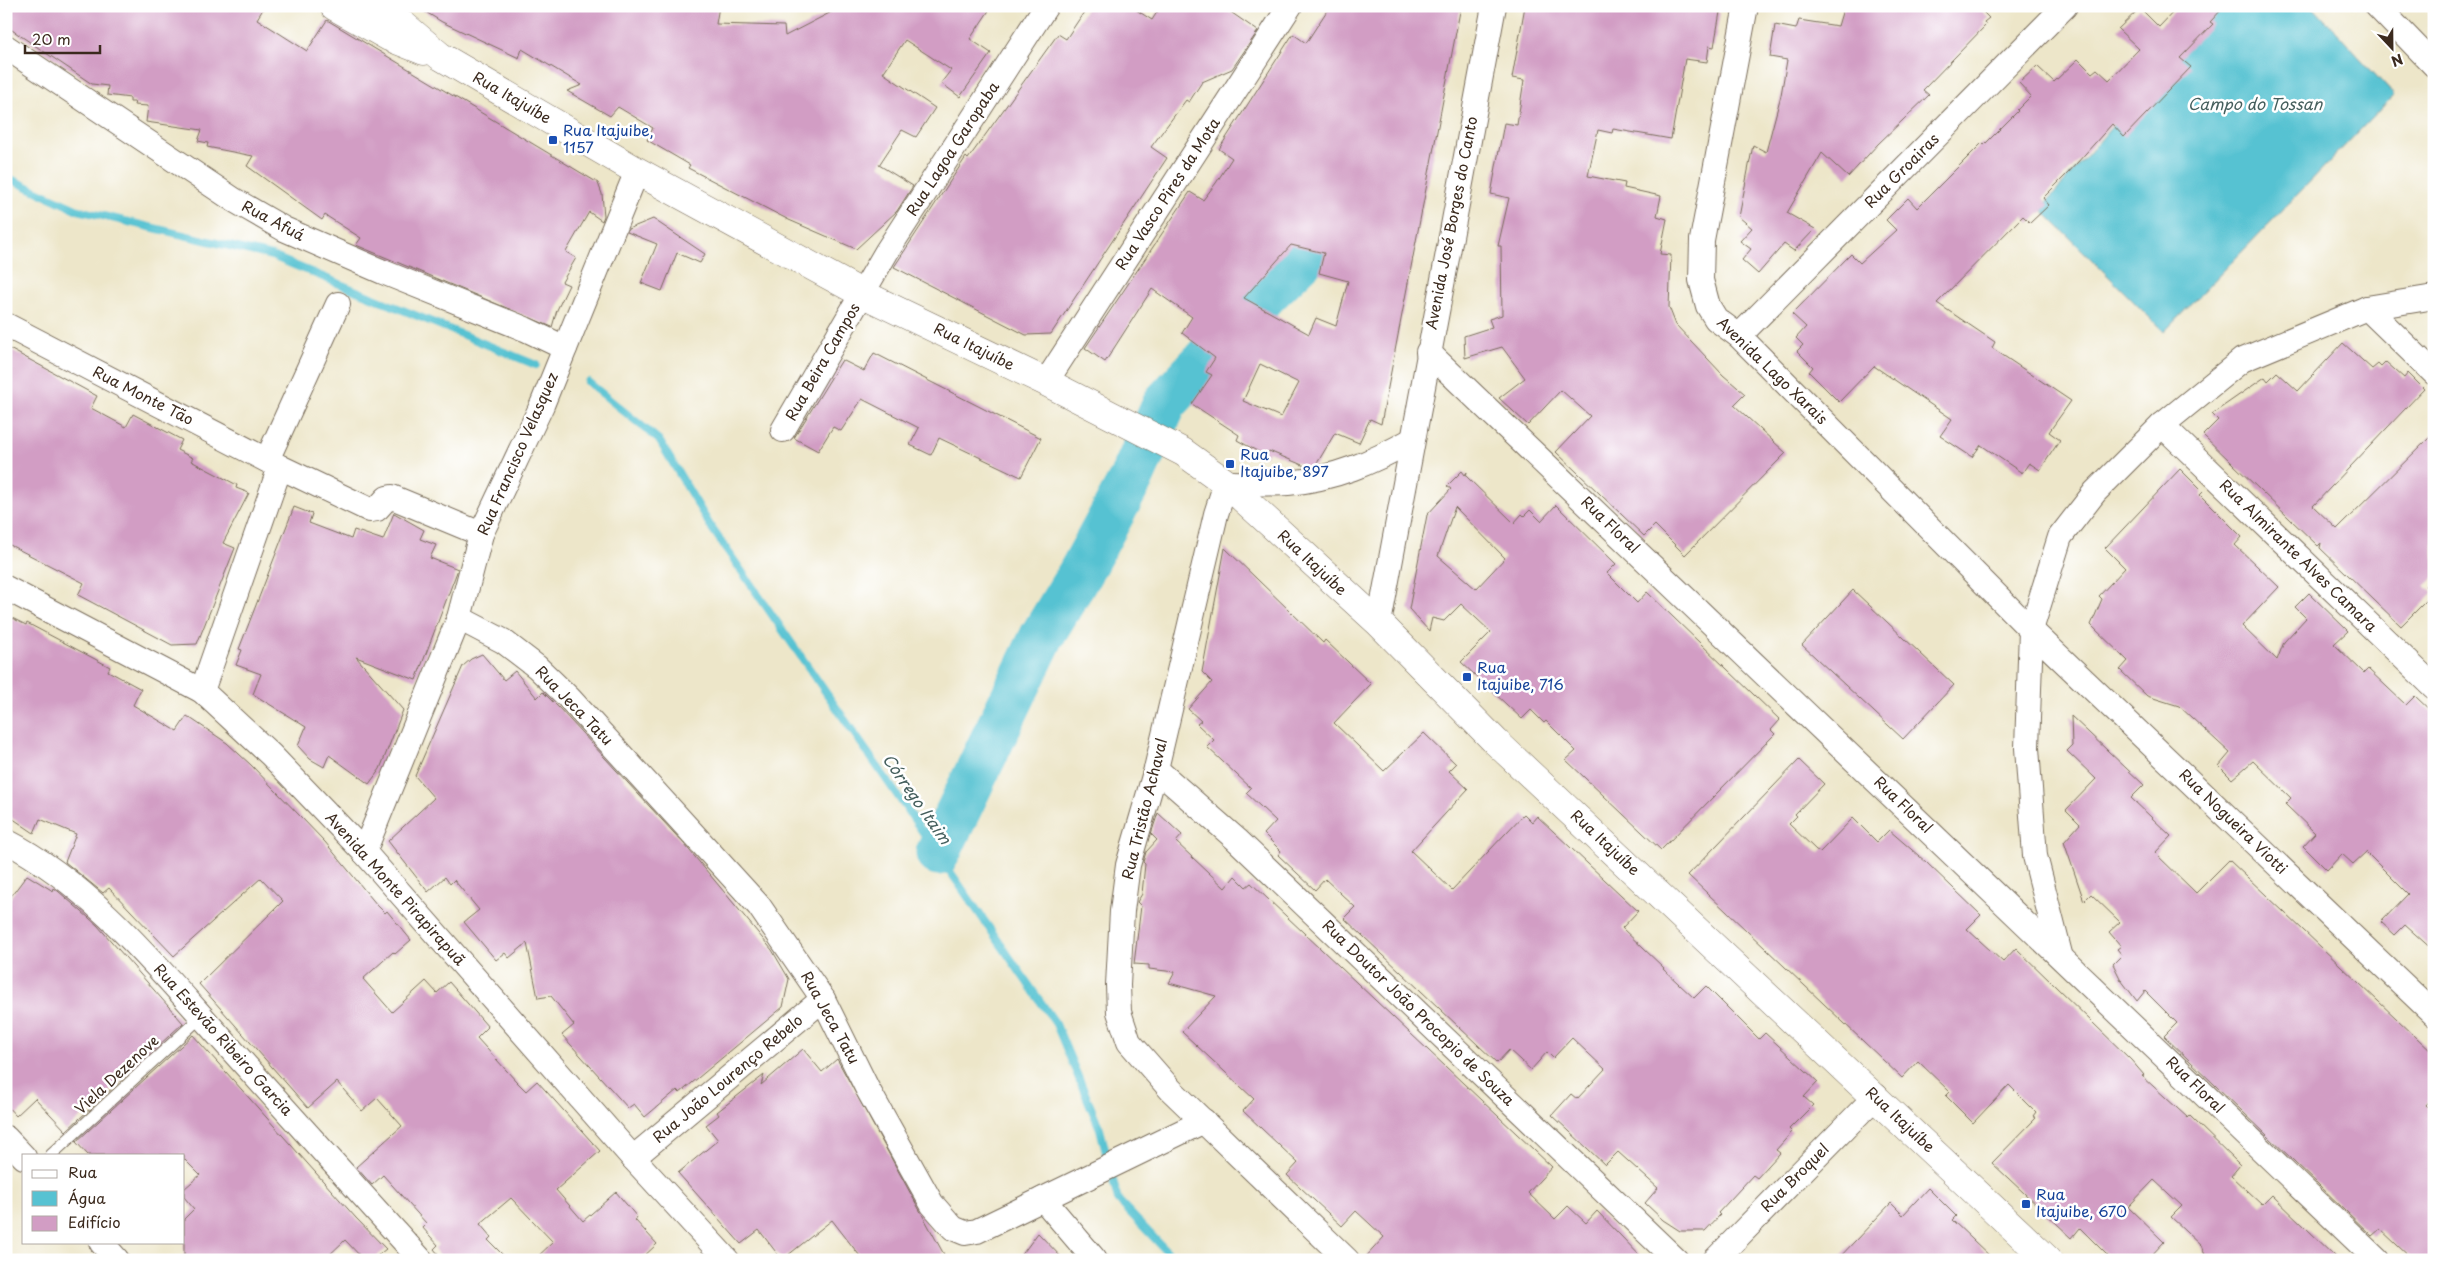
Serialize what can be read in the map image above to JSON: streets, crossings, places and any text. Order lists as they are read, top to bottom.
{
  "streets": {
    "main road": ["Rua Itajuíbe"],
    "street": [
      "Rua Lagoa Garopaba",
      "Rua Groairas",
      "Rua Vasco Pires da Mota",
      "Rua Afuá",
      "Avenida José Borges do Canto",
      "Rua Beira Campos",
      "Avenida Lago Xarais",
      "Rua Monte Tão",
      "Rua Francisco Velasquez",
      "Rua Floral",
      "Rua Almirante Alves Camara",
      "Rua Jeca Tatu",
      "Rua Tristão Achaval",
      "Rua Nogueira Viotti",
      "Avenida Monte Pirapirapuã",
      "Rua Doutor João Procopio de Souza",
      "Rua Estevão Ribeiro Garcia",
      "Rua João Lourenço Rebelo",
      "Rua Broquel"
    ],
    "lane": ["Viela Dezenove"]
  },
  "crossings": [
    ["Rua Itajuíbe", "Rua Lagoa Garopaba"],
    ["Rua Itajuíbe", "Rua Vasco Pires da Mota"],
    ["Rua Itajuíbe", "Avenida José Borges do Canto"],
    ["Rua Itajuíbe", "Rua Beira Campos"],
    ["Rua Itajuíbe", "Rua Francisco Velasquez"],
    ["Rua Itajuíbe", "Rua Tristão Achaval"],
    ["Rua Itajuíbe", "Rua Broquel"],
    ["Rua Lagoa Garopaba", "Rua Beira Campos"],
    ["Rua Groairas", "Avenida Lago Xarais"],
    ["Rua Afuá", "Rua Francisco Velasquez"],
    ["Avenida José Borges do Canto", "Rua Floral"],
    ["Avenida Lago Xarais", "Rua Nogueira Viotti"],
    ["Rua Monte Tão", "Rua Francisco Velasquez"],
    ["Rua Francisco Velasquez", "Rua Jeca Tatu"],
    ["Rua Francisco Velasquez", "Avenida Monte Pirapirapuã"],
    ["Rua Jeca Tatu", "Rua Tristão Achaval"],
    ["Rua Jeca Tatu", "Rua João Lourenço Rebelo"],
    ["Rua Tristão Achaval", "Rua Doutor João Procopio de Souza"],
    ["Avenida Monte Pirapirapuã", "Rua João Lourenço Rebelo"],
    ["Rua Estevão Ribeiro Garcia", "Viela Dezenove"]
  ],
  "water": ["Campo do Tossan", "Córrego Itaim"],
  "places": {
    "transit": [
      "Rua Itajuibe, 1157",
      "Rua Itajuibe, 897",
      "Rua Itajuibe, 716",
      "Rua Itajuibe, 670"
    ]
  },
  "legend": ["Rua", "Água", "Edifício"],
  "scale_bar": "20 m",
  "north": "bottom"
}
